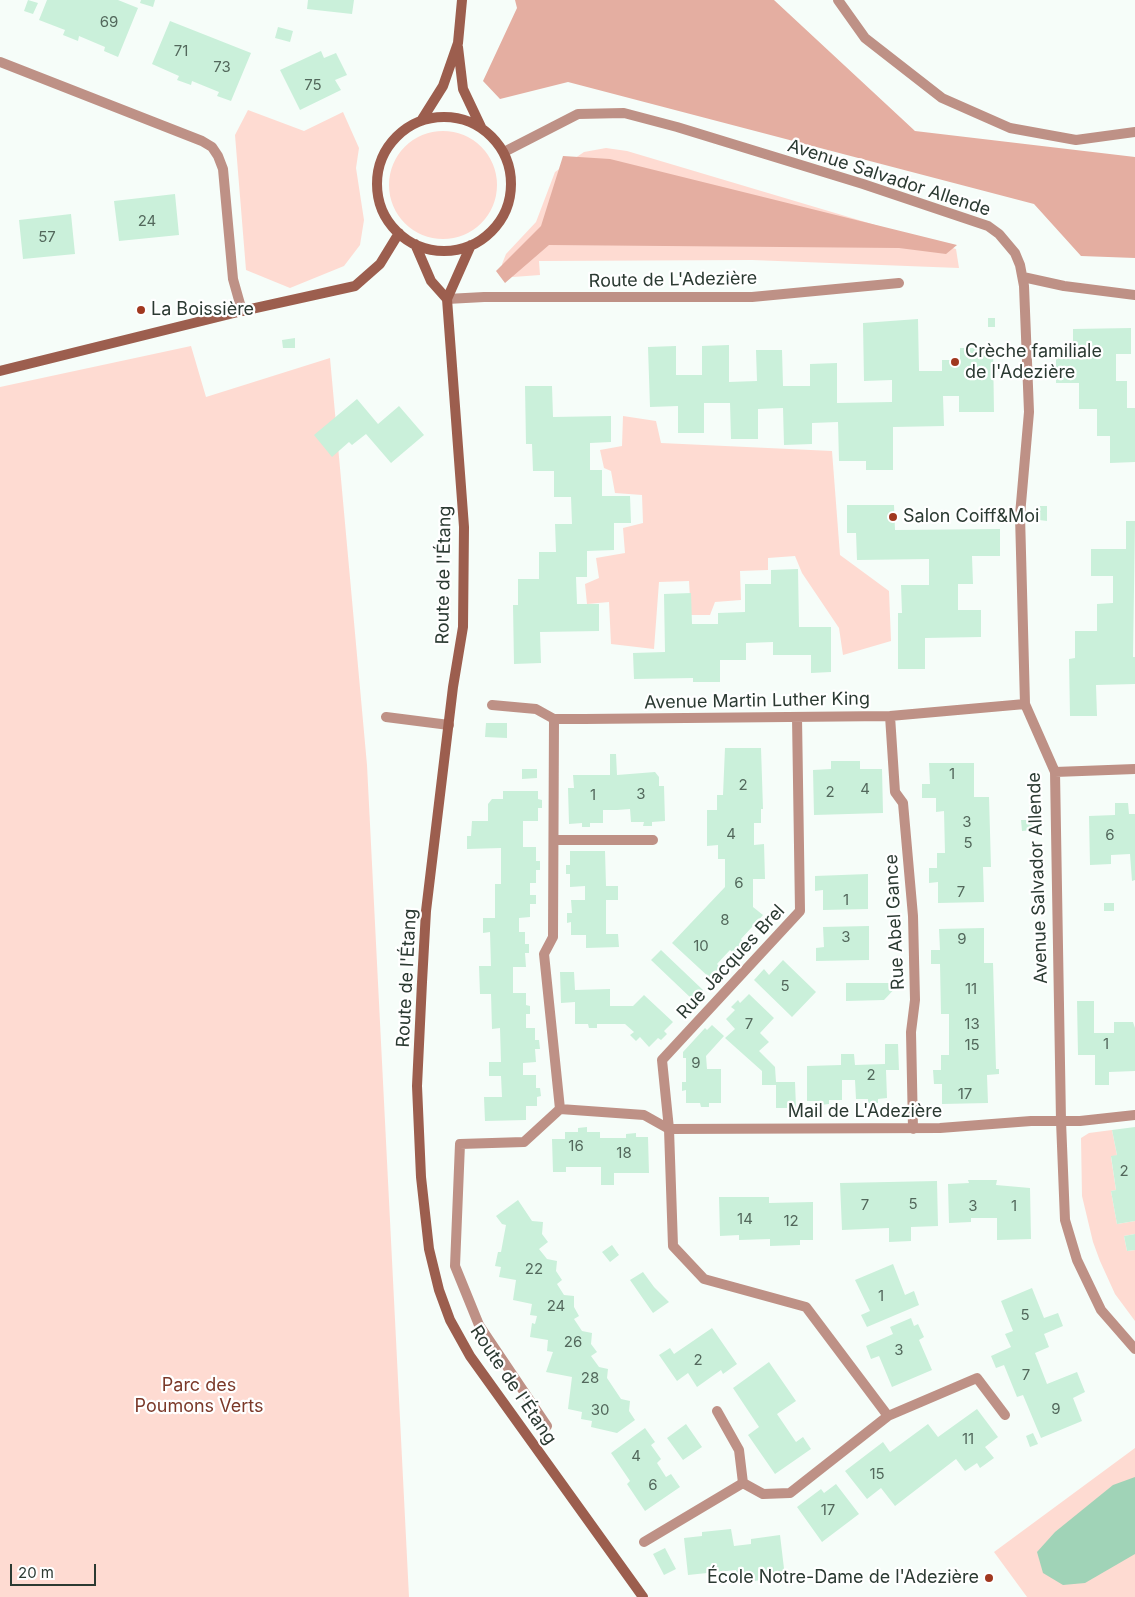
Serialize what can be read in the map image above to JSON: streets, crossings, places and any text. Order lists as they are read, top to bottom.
{
  "streets": {
    "street": [
      "Avenue Salvador Allende",
      "Route de L'Adezière",
      "Route de l'Étang",
      "Avenue Martin Luther King",
      "Rue Abel Gance",
      "Rue Jacques Brel",
      "Mail de L'Adezière"
    ]
  },
  "crossings": [
    ["Avenue Salvador Allende", "Route de l'Étang"],
    ["Avenue Salvador Allende", "Avenue Martin Luther King"],
    ["Avenue Salvador Allende", "Mail de L'Adezière"],
    ["Route de L'Adezière", "Route de l'Étang"],
    ["Avenue Martin Luther King", "Rue Abel Gance"],
    ["Avenue Martin Luther King", "Rue Jacques Brel"],
    ["Rue Abel Gance", "Mail de L'Adezière"],
    ["Rue Jacques Brel", "Mail de L'Adezière"]
  ],
  "parks": ["Parc des Poumons Verts"],
  "places": [
    "La Boissière",
    "Crèche familiale de l'Adezière",
    "Salon Coiff&Moi",
    "École Notre-Dame de l'Adezière"
  ],
  "house_numbers": [
    "69",
    "71",
    "73",
    "75",
    "24",
    "57",
    "1",
    "2",
    "4",
    "2",
    "3",
    "1",
    "3",
    "4",
    "6",
    "5",
    "6",
    "7",
    "1",
    "8",
    "3",
    "9",
    "10",
    "5",
    "11",
    "7",
    "13",
    "1",
    "15",
    "9",
    "2",
    "17",
    "16",
    "18",
    "2",
    "5",
    "7",
    "3",
    "1",
    "14",
    "12",
    "22",
    "1",
    "24",
    "5",
    "26",
    "3",
    "2",
    "7",
    "28",
    "9",
    "30",
    "11",
    "4",
    "15",
    "6",
    "17"
  ],
  "scale_bar": "20 m"
}
